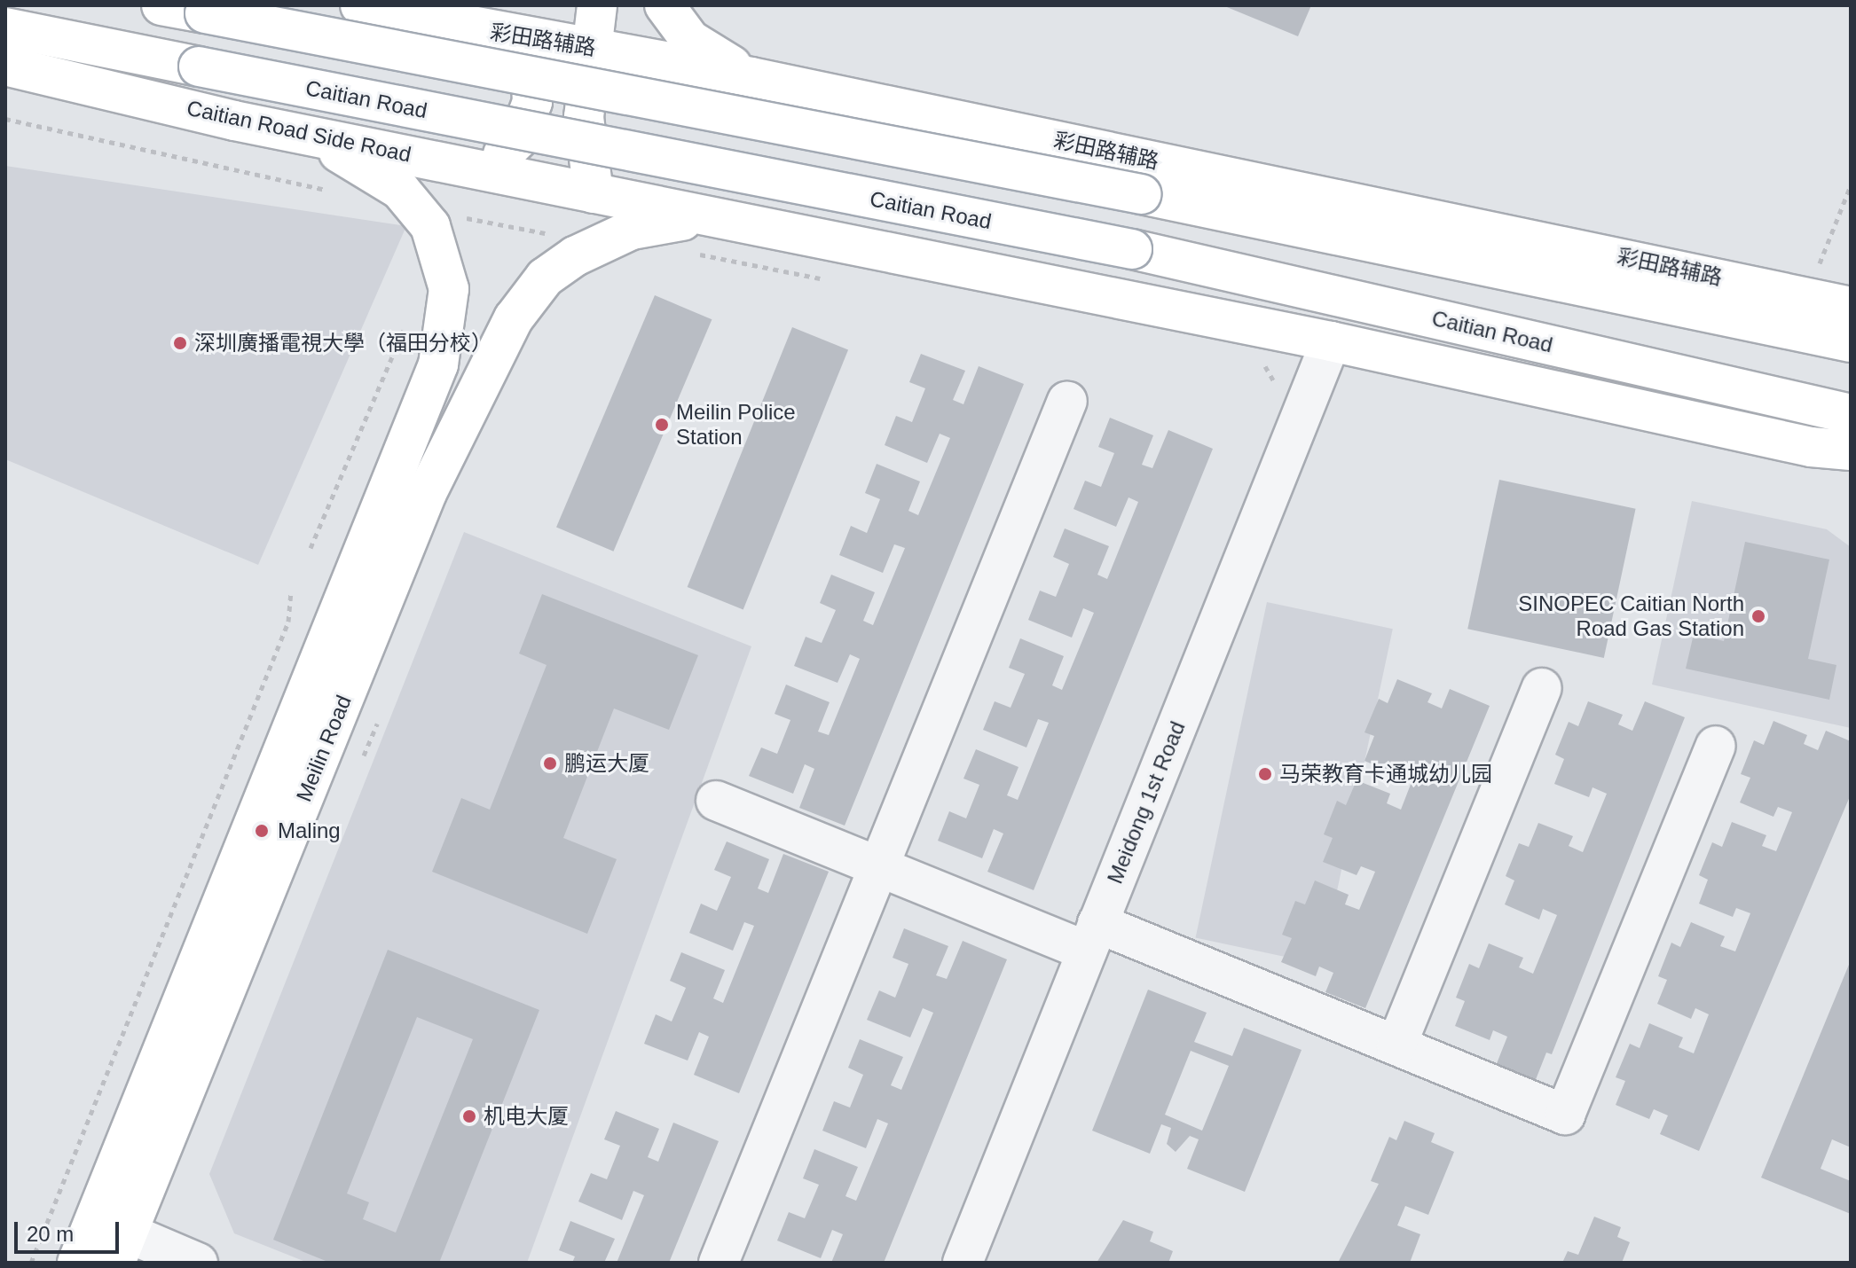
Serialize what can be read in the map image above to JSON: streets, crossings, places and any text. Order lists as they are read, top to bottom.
{
  "streets": {
    "main road": [
      "彩田路辅路",
      "Caitian Road",
      "Caitian Road Side Road",
      "Meilin Road"
    ],
    "street": ["Meidong 1st Road"]
  },
  "crossings": [
    ["Caitian Road Side Road", "Meilin Road"]
  ],
  "places": [
    "深圳廣播電視大學（福田分校）",
    "Meilin Police Station",
    "SINOPEC Caitian North Road Gas Station",
    "鹏运大厦",
    "马荣教育卡通城幼儿园",
    "Maling",
    "机电大厦"
  ],
  "scale_bar": "20 m"
}
